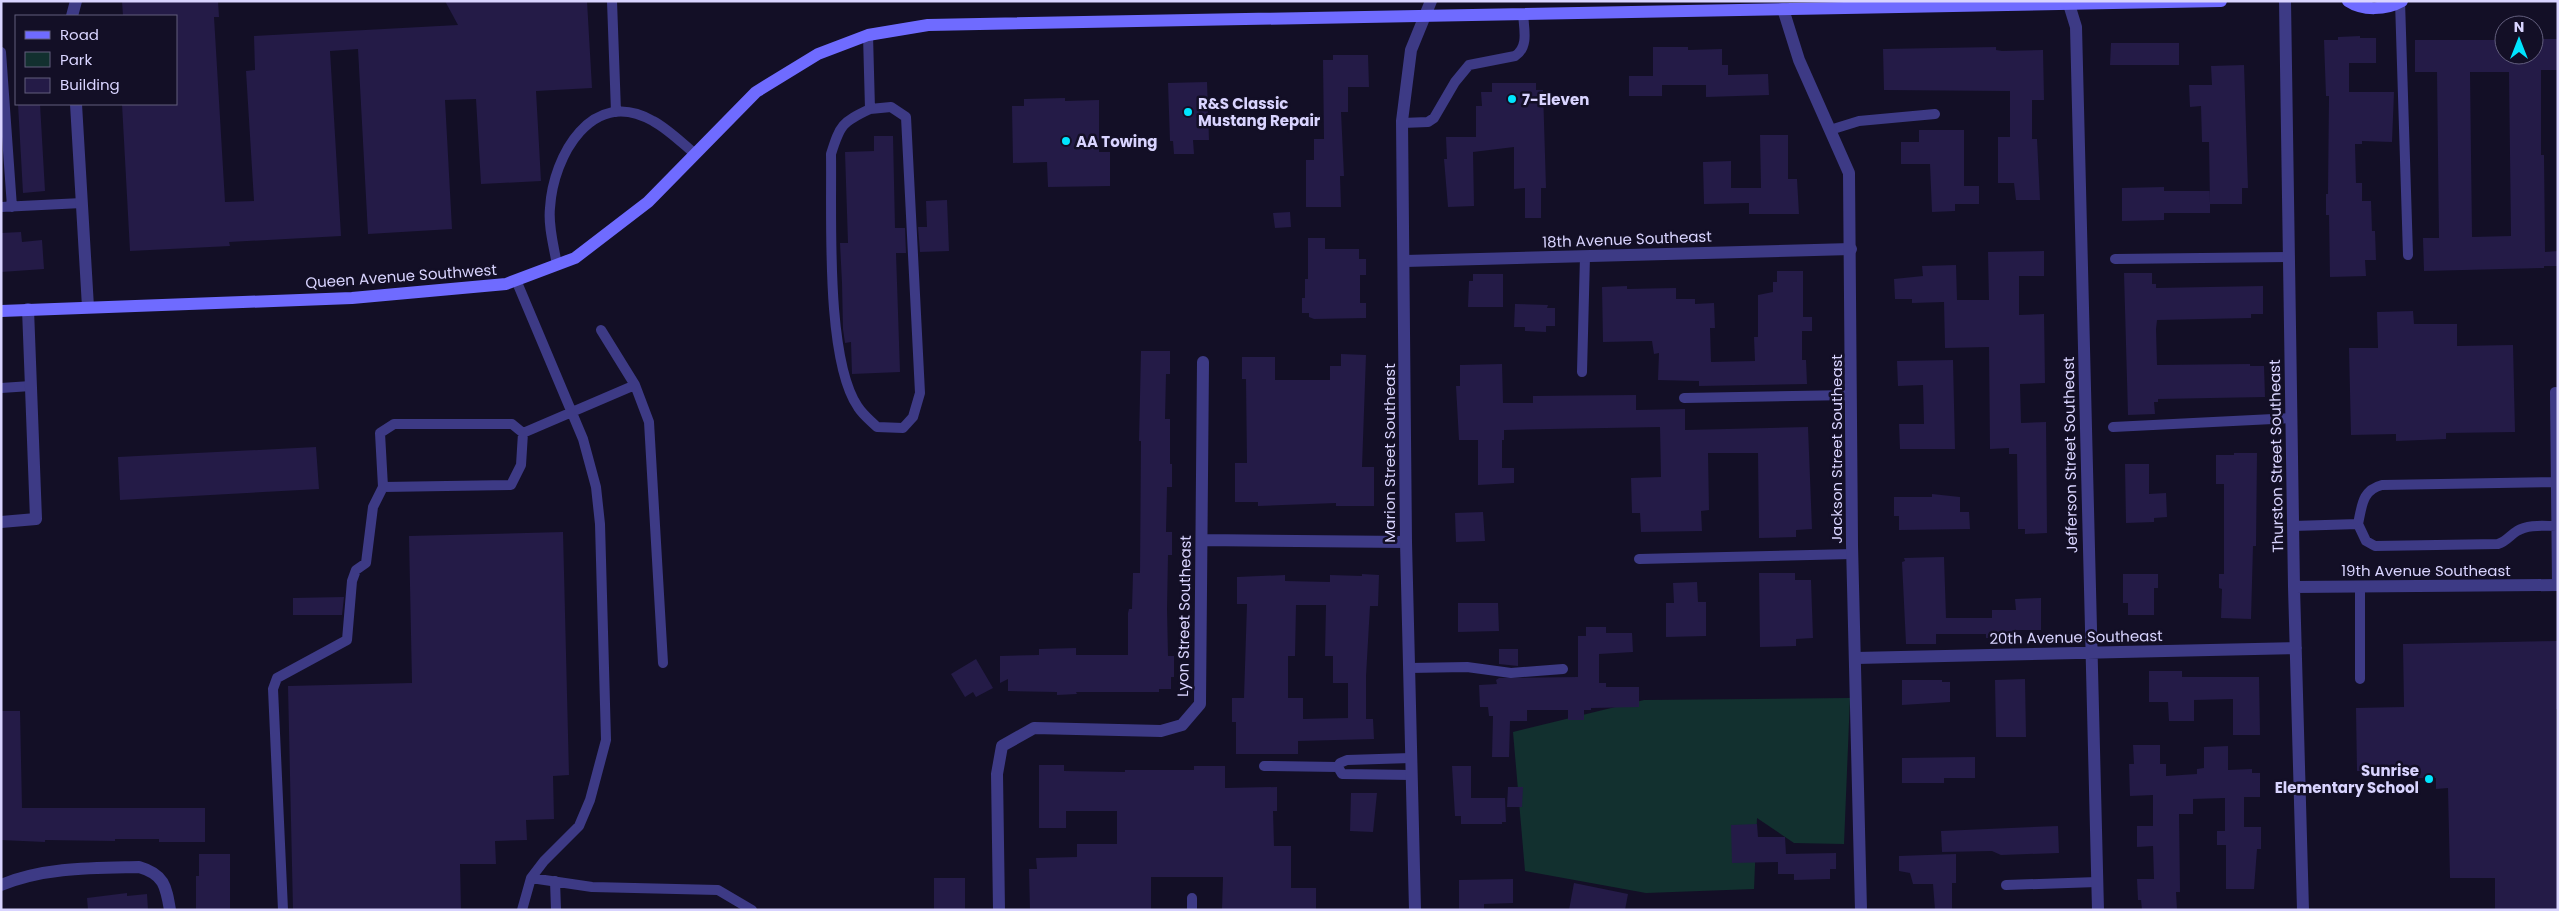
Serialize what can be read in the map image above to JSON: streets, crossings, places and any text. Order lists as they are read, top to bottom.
{
  "streets": {
    "main road": ["Queen Avenue Southwest"],
    "street": [
      "18th Avenue Southeast",
      "Jackson Street Southeast",
      "Marion Street Southeast",
      "Jefferson Street Southeast",
      "Thurston Street Southeast",
      "19th Avenue Southeast",
      "Lyon Street Southeast",
      "20th Avenue Southeast"
    ]
  },
  "crossings": [
    ["18th Avenue Southeast", "Jackson Street Southeast"],
    ["18th Avenue Southeast", "Marion Street Southeast"],
    ["Queen Avenue Southwest", "Jackson Street Southeast"],
    ["Queen Avenue Southwest", "Marion Street Southeast"],
    ["Queen Avenue Southwest", "Jefferson Street Southeast"],
    ["Jackson Street Southeast", "20th Avenue Southeast"],
    ["Jefferson Street Southeast", "20th Avenue Southeast"],
    ["Thurston Street Southeast", "19th Avenue Southeast"],
    ["Thurston Street Southeast", "20th Avenue Southeast"]
  ],
  "places": [
    "7-Eleven",
    "R&S Classic Mustang Repair",
    "AA Towing",
    "Sunrise Elementary School"
  ],
  "legend": ["Road", "Park", "Building"],
  "north": "top"
}
